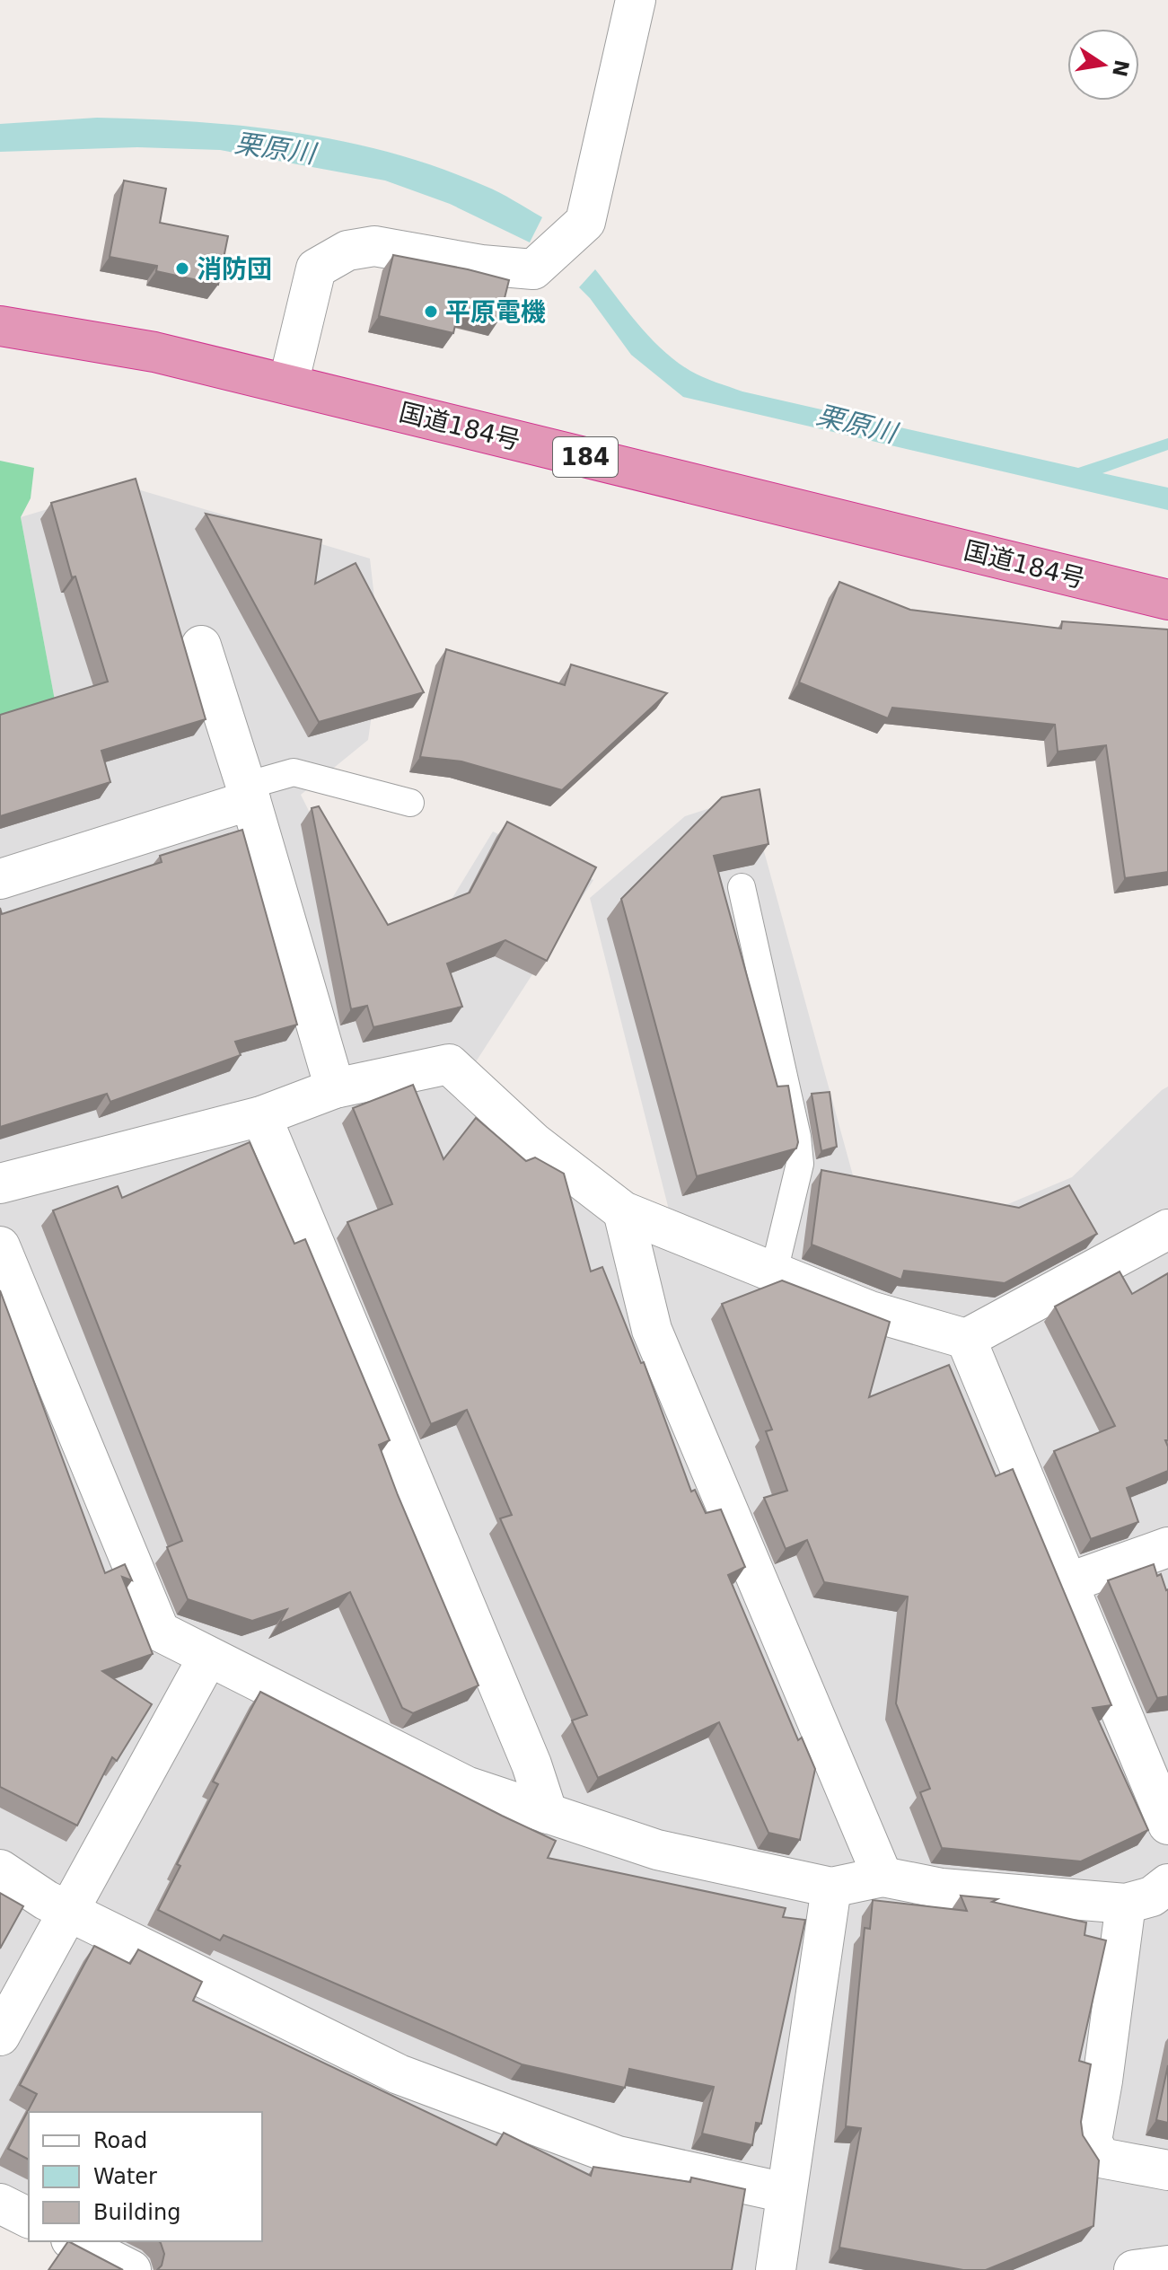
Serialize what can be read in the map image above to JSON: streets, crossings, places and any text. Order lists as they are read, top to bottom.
{
  "streets": {
    "highway": ["国道184号", "184"]
  },
  "water": ["栗原川"],
  "places": ["消防団", "平原電機"],
  "legend": ["Road", "Water", "Building"],
  "north": "right"
}
